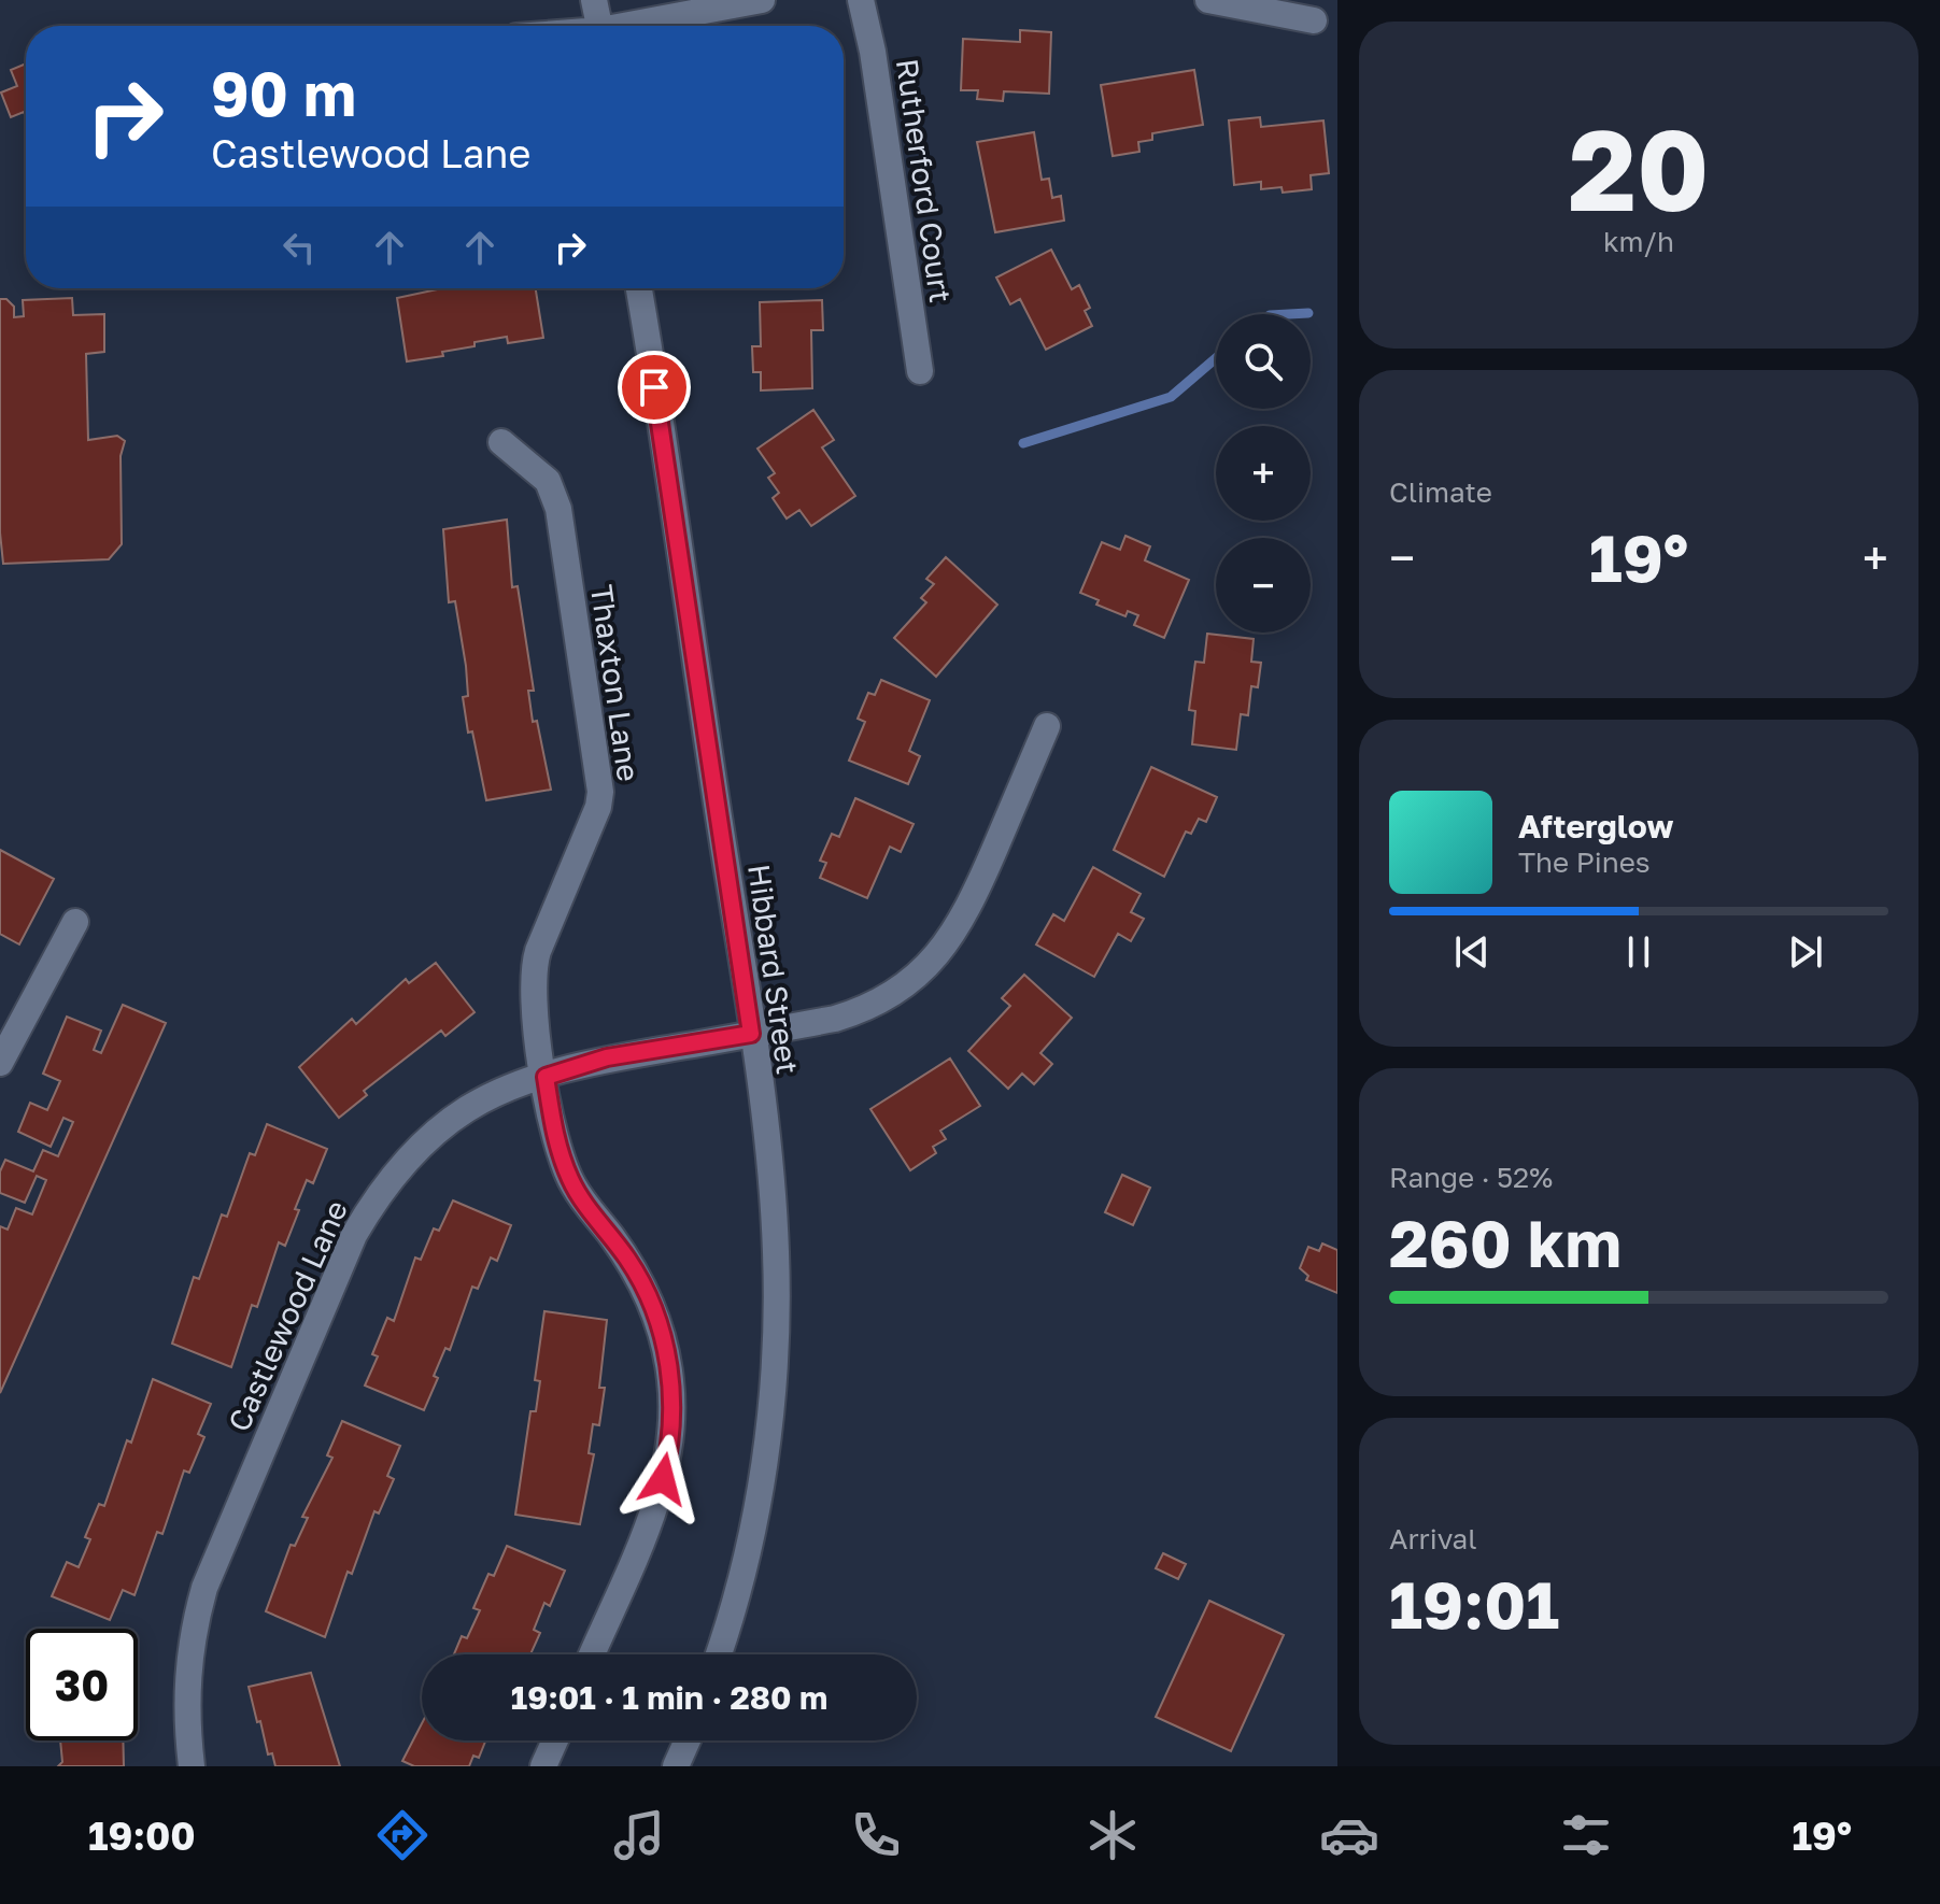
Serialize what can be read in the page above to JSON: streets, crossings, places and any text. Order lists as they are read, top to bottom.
{
  "streets": {
    "street": [
      "Rutherford Court",
      "Thaxton Lane",
      "Hibbard Street",
      "Castlewood Lane"
    ]
  },
  "crossings": [
    ["Thaxton Lane", "Castlewood Lane"],
    ["Hibbard Street", "Castlewood Lane"]
  ],
  "page": {
    "tile": [
      ["20", "km/h"],
      "Climate",
      ["Range · 52%", "260 km"],
      ["Arrival", "19:01"]
    ],
    "turn": ["90 m", "Castlewood Lane"],
    "map_buttons": ["+", "−"],
    "heat": ["−", "19°", "+"],
    "song": ["Afterglow", "The Pines"],
    "limit": "30",
    "trip": "19:01 · 1 min · 280 m",
    "tabs": ["19:00", "19°"]
  }
}
